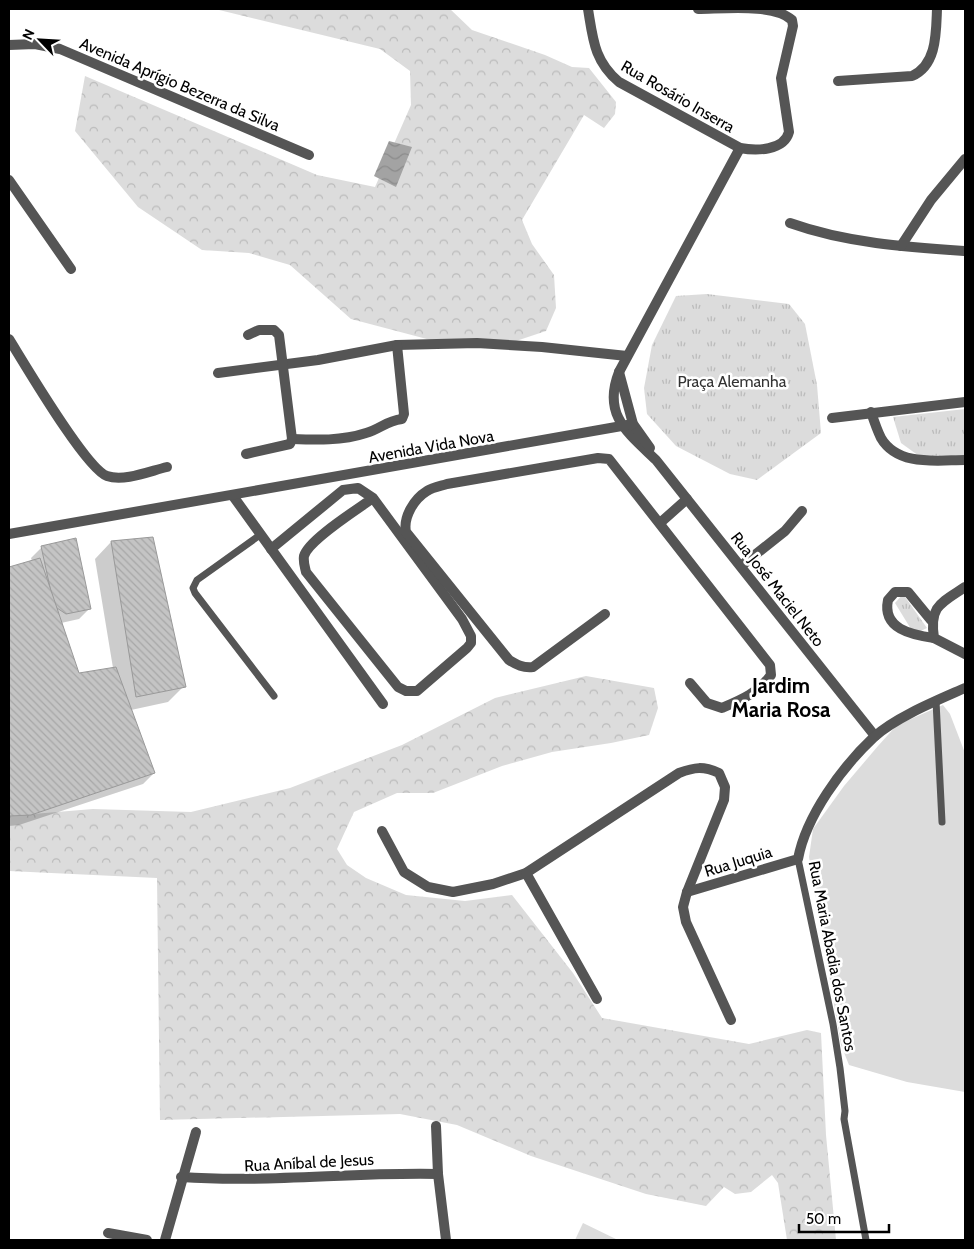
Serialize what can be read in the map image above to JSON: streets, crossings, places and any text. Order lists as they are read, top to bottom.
{
  "streets": {
    "street": [
      "Avenida Aprígio Bezerra da Silva",
      "Rua Rosário Inserra",
      "Avenida Vida Nova",
      "Rua José Maciel Neto",
      "Rua Juquia",
      "Rua Maria Abadia dos Santos",
      "Rua Aníbal de Jesus"
    ]
  },
  "crossings": [
    ["Rua Rosário Inserra", "Rua José Maciel Neto"],
    ["Avenida Vida Nova", "Rua José Maciel Neto"],
    ["Rua José Maciel Neto", "Rua Maria Abadia dos Santos"],
    ["Rua Juquia", "Rua Maria Abadia dos Santos"]
  ],
  "districts": ["Jardim Maria Rosa"],
  "parks": ["Praça Alemanha"],
  "scale_bar": "50 m",
  "north": "top left"
}
